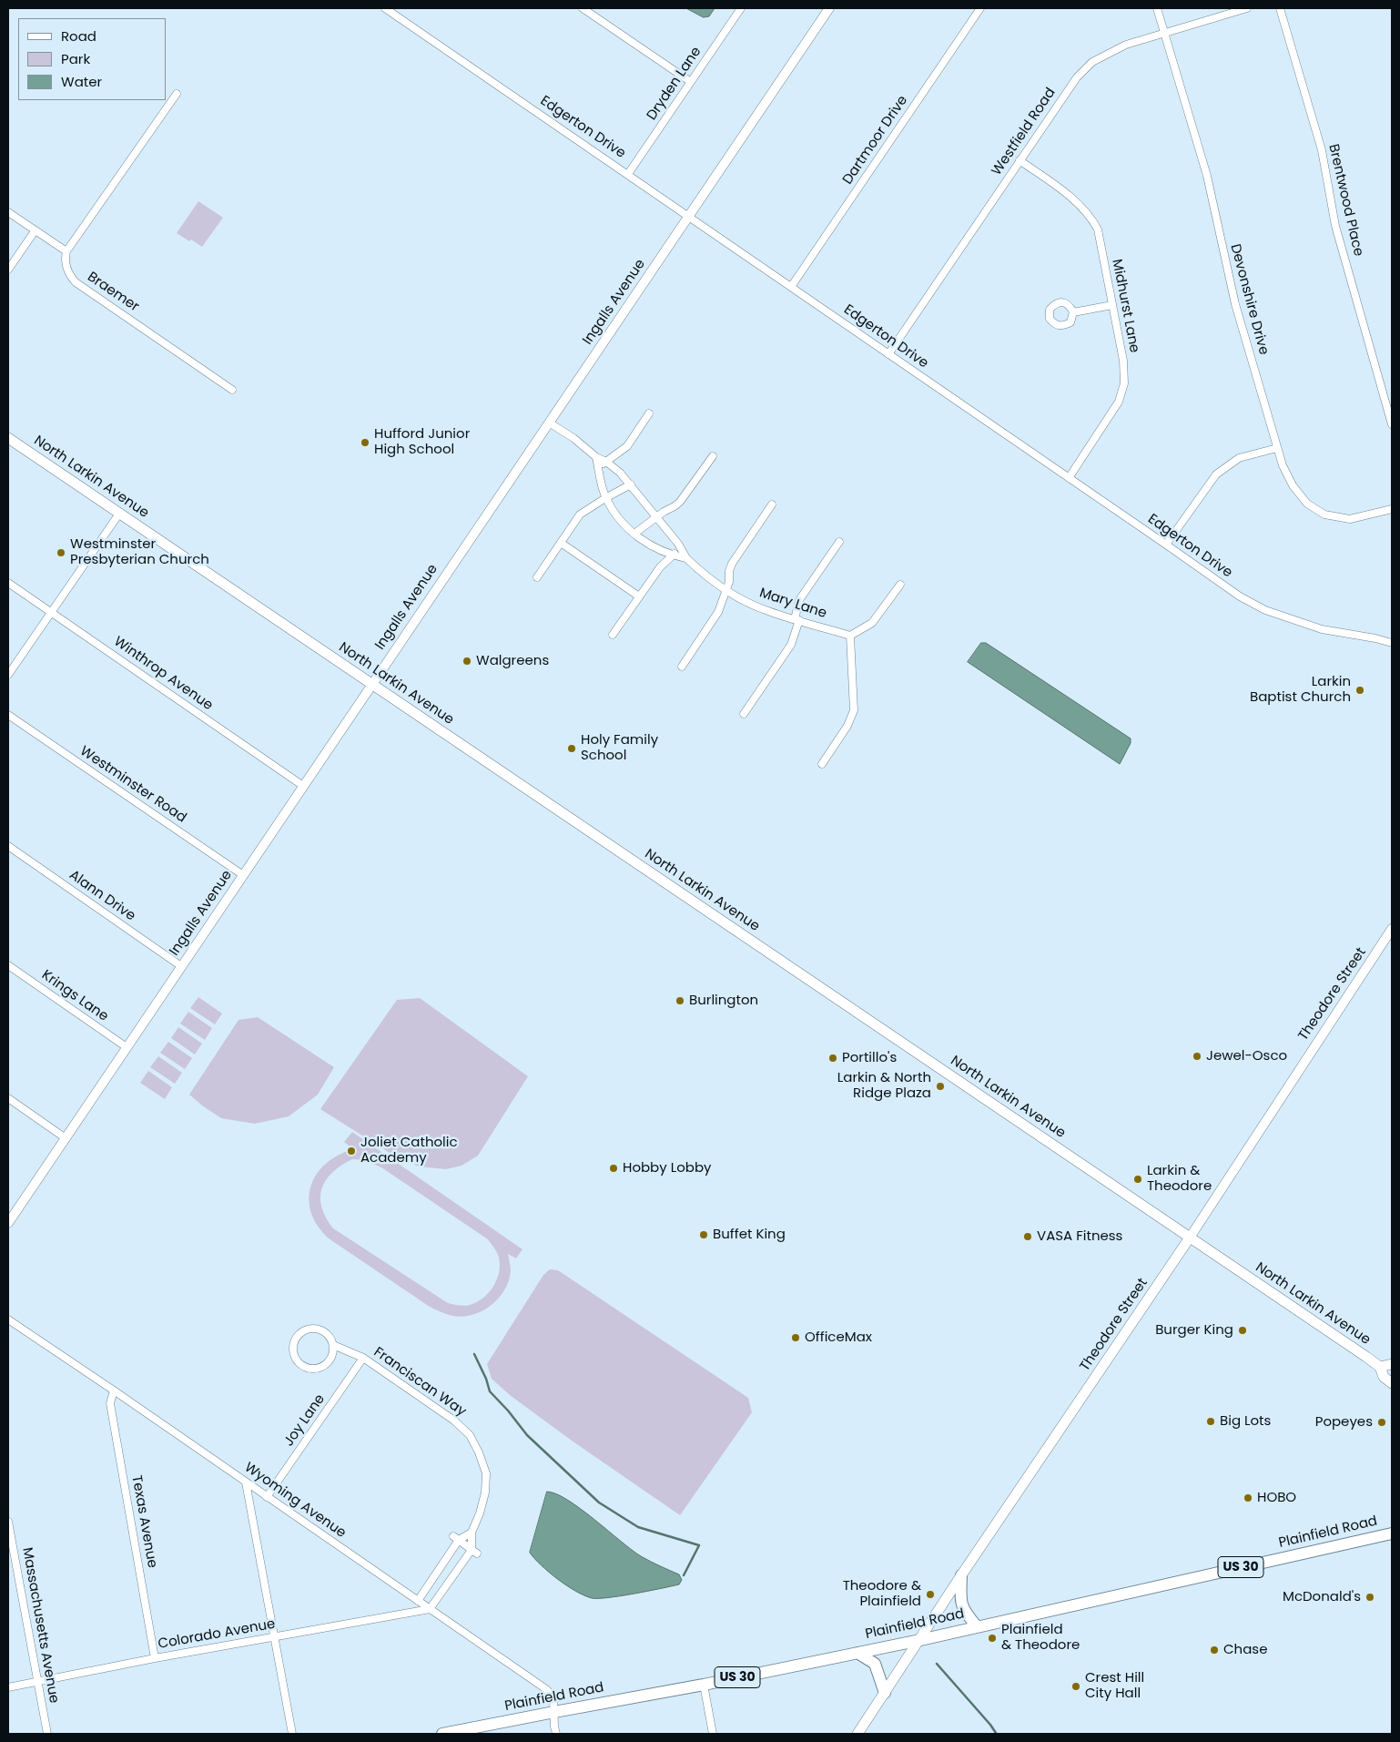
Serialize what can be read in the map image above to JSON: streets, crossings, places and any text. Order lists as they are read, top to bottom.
{
  "streets": {
    "main road": [
      "North Larkin Avenue",
      "Theodore Street",
      "Plainfield Road",
      "US 30"
    ],
    "street": [
      "Dryden Lane",
      "Edgerton Drive",
      "Westfield Road",
      "Dartmoor Drive",
      "Brentwood Place",
      "Braemer",
      "Devonshire Drive",
      "Ingalls Avenue",
      "Midhurst Lane",
      "Mary Lane",
      "Winthrop Avenue",
      "Westminster Road",
      "Alann Drive",
      "Krings Lane",
      "Franciscan Way",
      "Joy Lane",
      "Wyoming Avenue",
      "Texas Avenue",
      "Massachusetts Avenue",
      "Colorado Avenue"
    ]
  },
  "crossings": [
    ["Dryden Lane", "Edgerton Drive"],
    ["Edgerton Drive", "Westfield Road"],
    ["Edgerton Drive", "Dartmoor Drive"],
    ["Edgerton Drive", "Ingalls Avenue"],
    ["Edgerton Drive", "Midhurst Lane"],
    ["Westfield Road", "Devonshire Drive"],
    ["Westfield Road", "Midhurst Lane"],
    ["Ingalls Avenue", "North Larkin Avenue"],
    ["Ingalls Avenue", "Mary Lane"],
    ["Ingalls Avenue", "Winthrop Avenue"],
    ["Ingalls Avenue", "Westminster Road"],
    ["Ingalls Avenue", "Alann Drive"],
    ["Ingalls Avenue", "Krings Lane"],
    ["North Larkin Avenue", "Theodore Street"],
    ["Theodore Street", "Plainfield Road"],
    ["Franciscan Way", "Joy Lane"],
    ["Joy Lane", "Wyoming Avenue"],
    ["Wyoming Avenue", "Texas Avenue"],
    ["Wyoming Avenue", "Plainfield Road"],
    ["Wyoming Avenue", "Colorado Avenue"],
    ["Texas Avenue", "Colorado Avenue"],
    ["Massachusetts Avenue", "Colorado Avenue"]
  ],
  "places": [
    "Hufford Junior High School",
    "Westminster Presbyterian Church",
    "Walgreens",
    "Larkin Baptist Church",
    "Holy Family School",
    "Burlington",
    "Jewel-Osco",
    "Portillo's",
    "Larkin & North Ridge Plaza",
    "Joliet Catholic Academy",
    "Hobby Lobby",
    "Larkin & Theodore",
    "Buffet King",
    "VASA Fitness",
    "Burger King",
    "OfficeMax",
    "Big Lots",
    "Popeyes",
    "HOBO",
    "Theodore & Plainfield",
    "McDonald's",
    "Plainfield & Theodore",
    "Chase",
    "Crest Hill City Hall"
  ],
  "legend": ["Road", "Park", "Water"]
}
